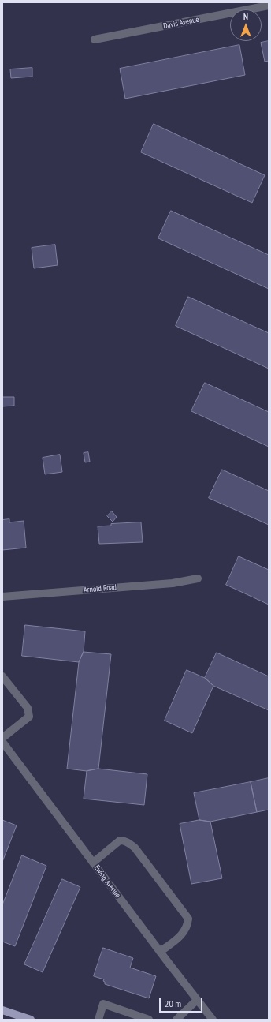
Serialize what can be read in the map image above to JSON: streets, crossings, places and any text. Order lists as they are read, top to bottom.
{
  "streets": {
    "street": ["Davis Avenue", "Arnold Road", "Ewing Avenue"]
  },
  "scale_bar": "20 m",
  "north": "top"
}
